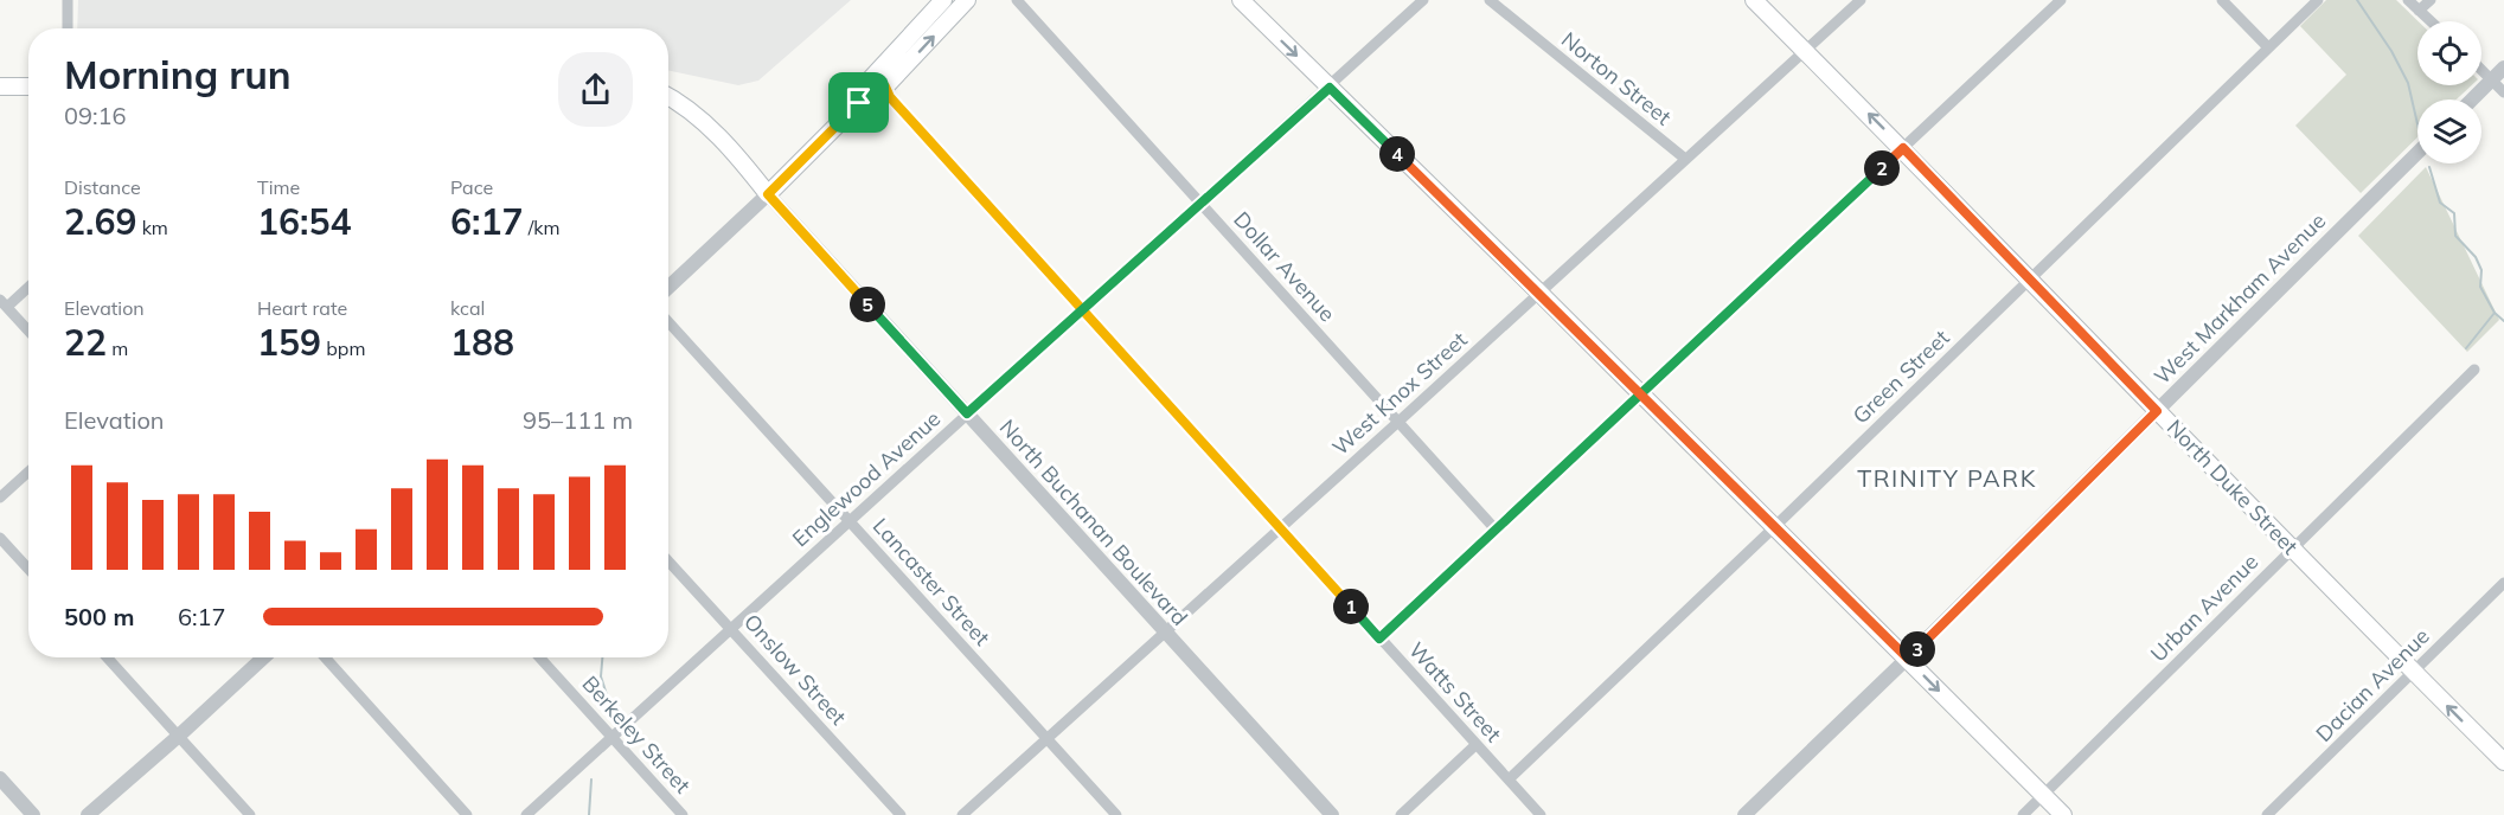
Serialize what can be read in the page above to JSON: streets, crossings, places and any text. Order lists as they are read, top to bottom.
{
  "streets": {
    "main road": ["North Duke Street"],
    "street": [
      "Norton Street",
      "Dollar Avenue",
      "West Markham Avenue",
      "Green Street",
      "West Knox Street",
      "Englewood Avenue",
      "North Buchanan Boulevard",
      "Lancaster Street",
      "Urban Avenue",
      "Onslow Street",
      "Dacian Avenue",
      "Watts Street",
      "Berkeley Street"
    ]
  },
  "crossings": [
    ["Norton Street", "West Knox Street"],
    ["Dollar Avenue", "West Knox Street"],
    ["Dollar Avenue", "Englewood Avenue"],
    ["West Markham Avenue", "North Duke Street"],
    ["Green Street", "North Duke Street"],
    ["Green Street", "Watts Street"],
    ["West Knox Street", "North Duke Street"],
    ["West Knox Street", "North Buchanan Boulevard"],
    ["West Knox Street", "Lancaster Street"],
    ["West Knox Street", "Watts Street"],
    ["Englewood Avenue", "North Buchanan Boulevard"],
    ["Englewood Avenue", "Lancaster Street"],
    ["Englewood Avenue", "Onslow Street"],
    ["Englewood Avenue", "Watts Street"],
    ["Englewood Avenue", "Berkeley Street"],
    ["North Duke Street", "Urban Avenue"],
    ["North Duke Street", "Dacian Avenue"]
  ],
  "districts": ["TRINITY PARK"],
  "page": {
    "heading": ["Morning run", "09:16"],
    "pins": [
      "4",
      "2",
      "5",
      "1",
      "3"
    ],
    "stats": [
      ["Distance", "2.69 km"],
      ["Time", "16:54"],
      ["Pace", "6:17 /km"],
      ["Elevation", "22 m"],
      ["Heart rate", "159 bpm"],
      ["kcal", "188"]
    ],
    "chart": ["Elevation", "95–111 m"],
    "list": [
      {
        "name": "500 m",
        "note": "6:17"
      }
    ]
  }
}
